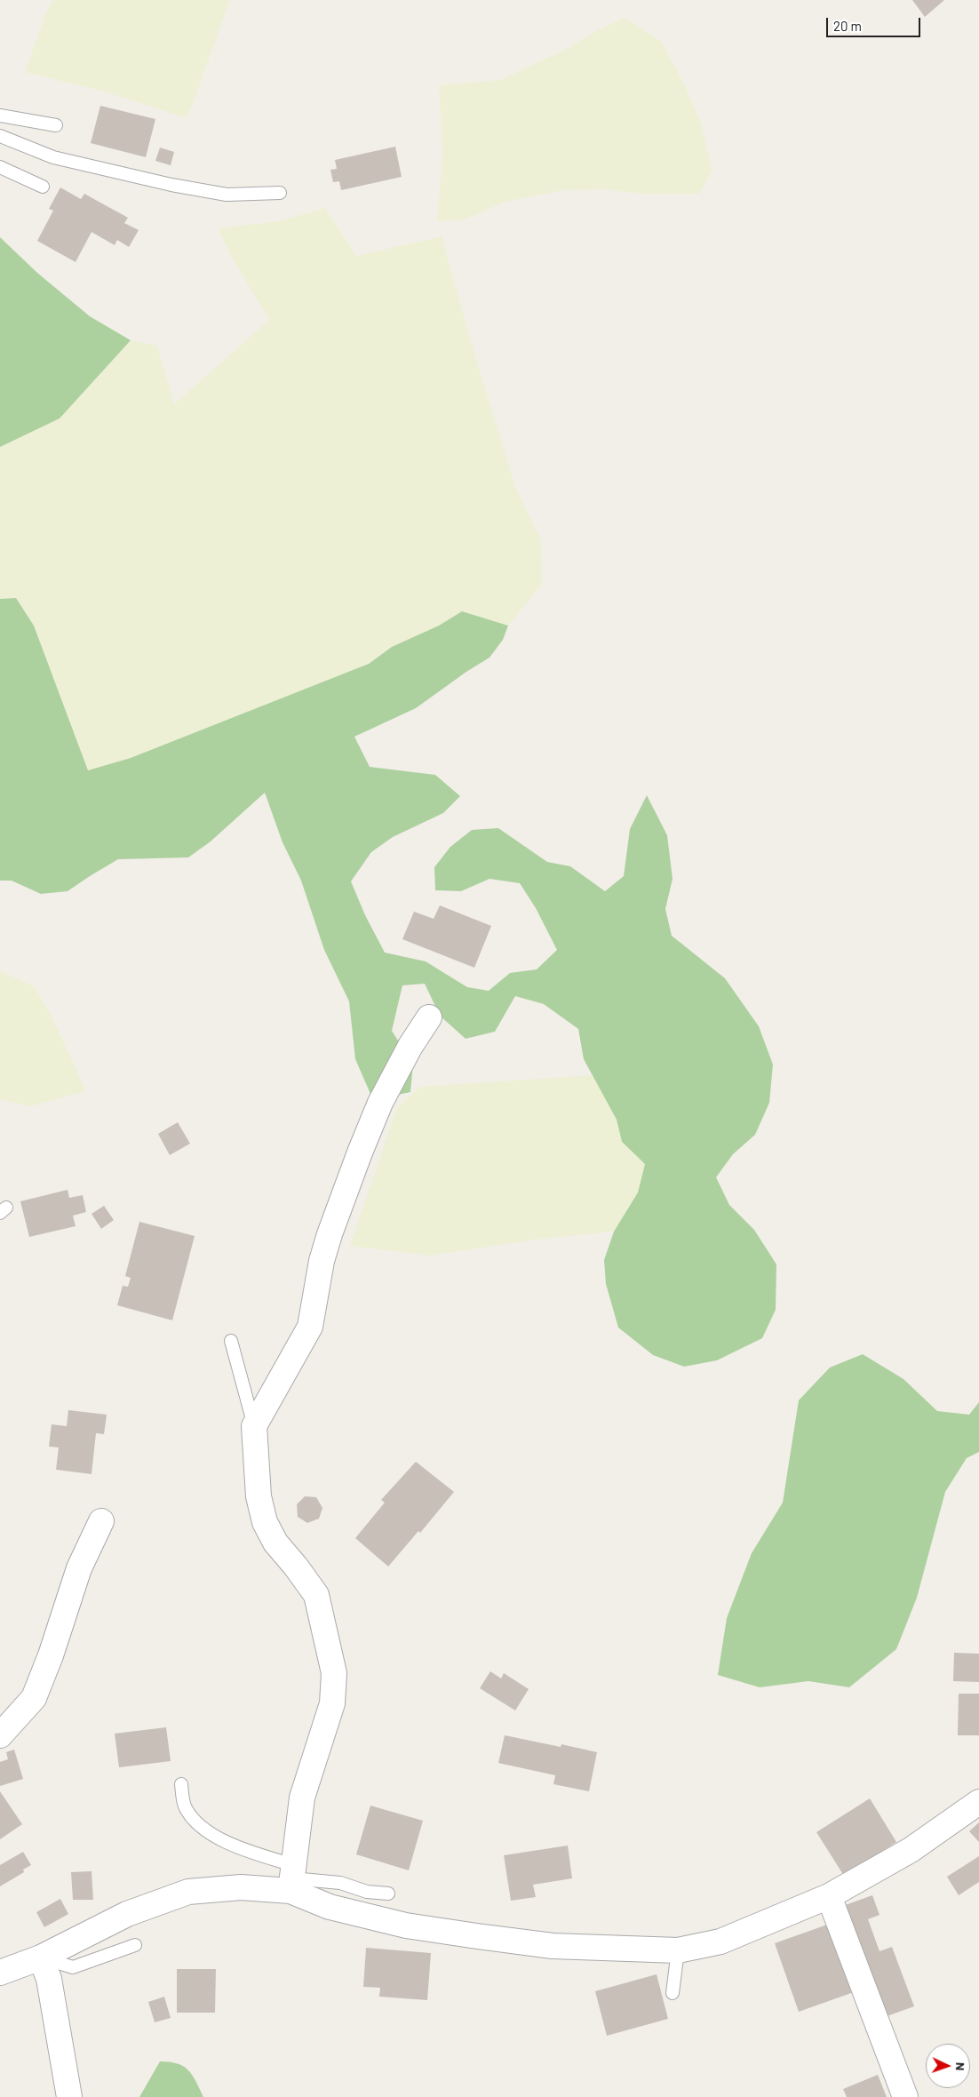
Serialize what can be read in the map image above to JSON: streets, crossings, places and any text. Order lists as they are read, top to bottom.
{
  "scale_bar": "20 m",
  "north": "right"
}
